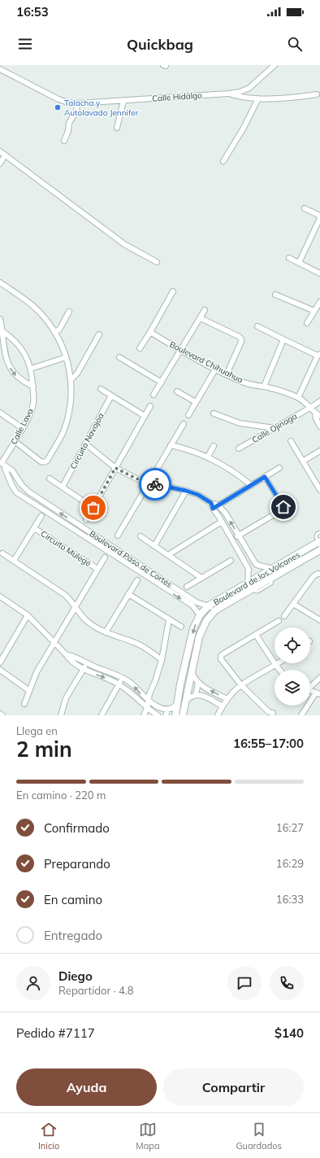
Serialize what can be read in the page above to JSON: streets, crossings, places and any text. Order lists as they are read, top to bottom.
{
  "streets": {
    "street": [
      "Calle Hidalgo",
      "Boulevard Chihuahua",
      "Calle Lava",
      "Calle Ojinaga",
      "Circuito Navojoa",
      "Circuito Mulegé",
      "Boulevard Paso de Cortés",
      "Boulevard de los Volcanes"
    ]
  },
  "crossings": [
    ["Boulevard Chihuahua", "Calle Ojinaga"],
    ["Calle Lava", "Boulevard Paso de Cortés"],
    ["Boulevard Paso de Cortés", "Boulevard de los Volcanes"]
  ],
  "places": ["Talacha y Autolavado Jennifer"],
  "page": {
    "status": "16:53",
    "header": "Quickbag",
    "heading": ["2 min", "Llega en", "16:55–17:00"],
    "panel": [
      "Diego",
      "Repartidor · 4.8",
      "Pedido #7117",
      "$140"
    ],
    "bar": "En camino · 220 m",
    "list": [
      ["Confirmado", "16:27"],
      ["Preparando", "16:29"],
      ["En camino", "16:33"],
      "Entregado"
    ],
    "buttons": ["Ayuda", "Compartir"],
    "tabs": ["Inicio", "Mapa", "Guardados"]
  }
}
